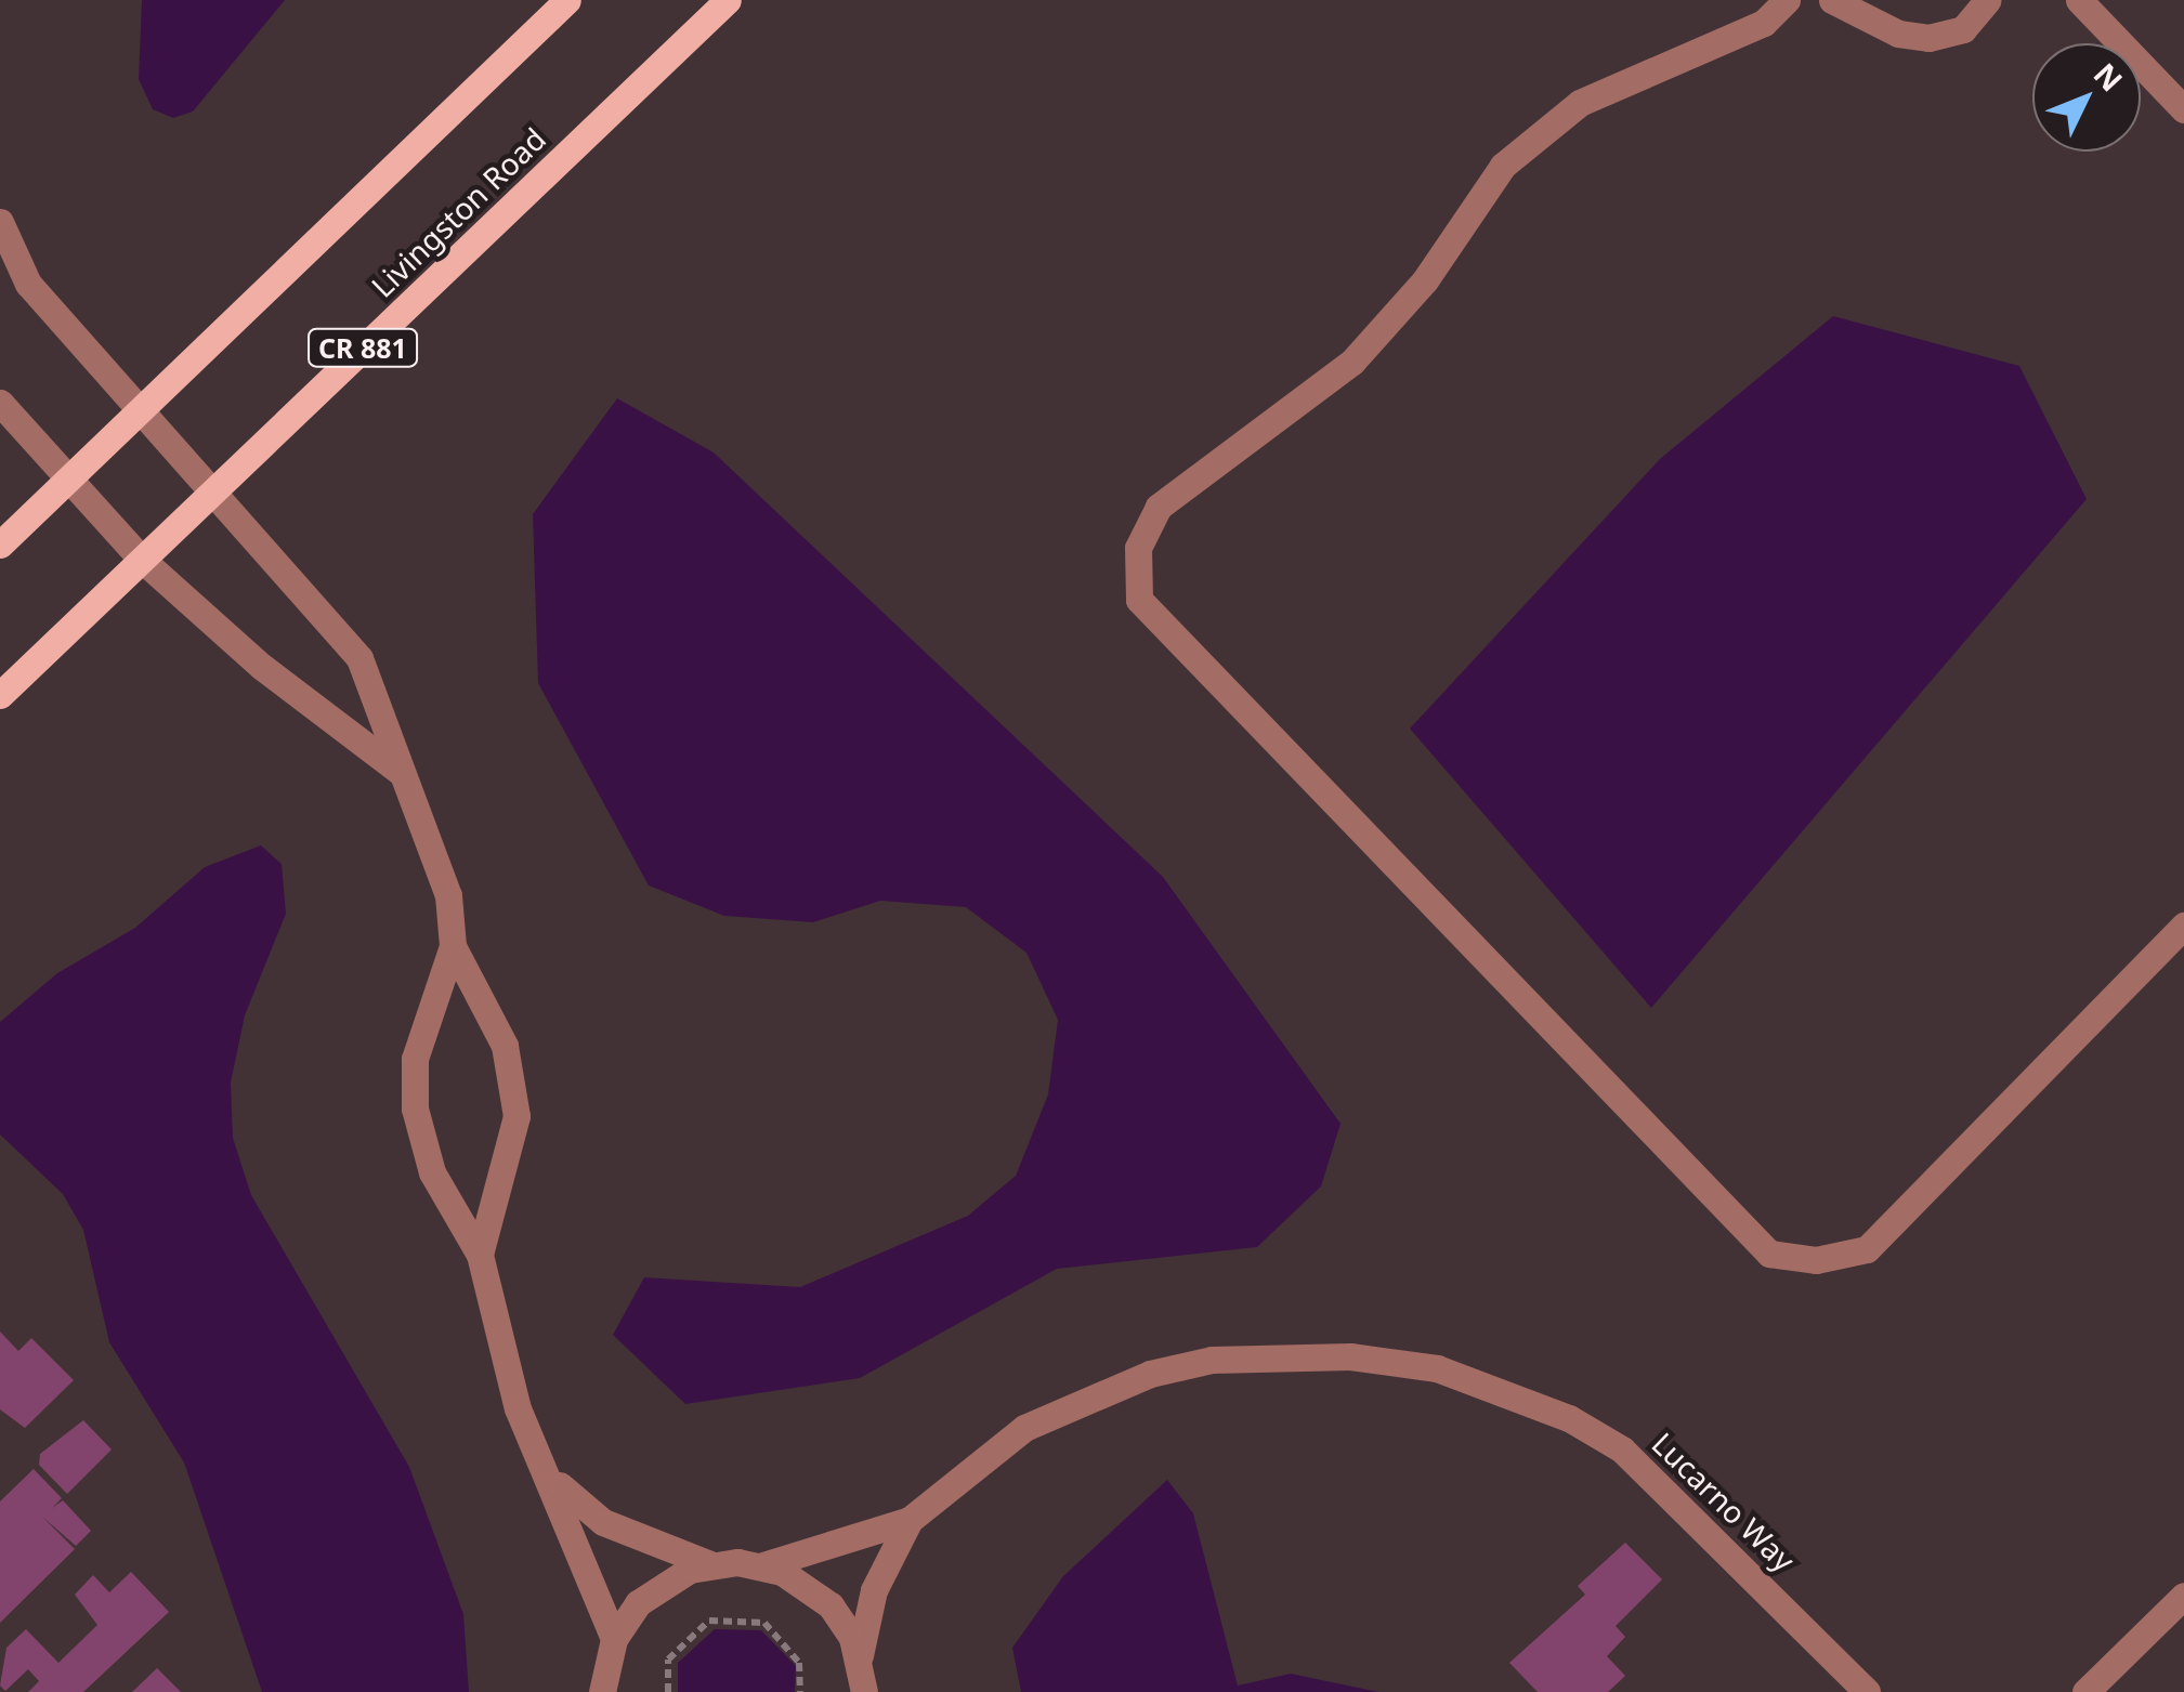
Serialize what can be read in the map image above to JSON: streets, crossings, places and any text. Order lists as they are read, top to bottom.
{
  "streets": {
    "main road": ["Livingston Road", "CR 881"],
    "street": ["Lucarno Way"]
  },
  "north": "top right"
}
